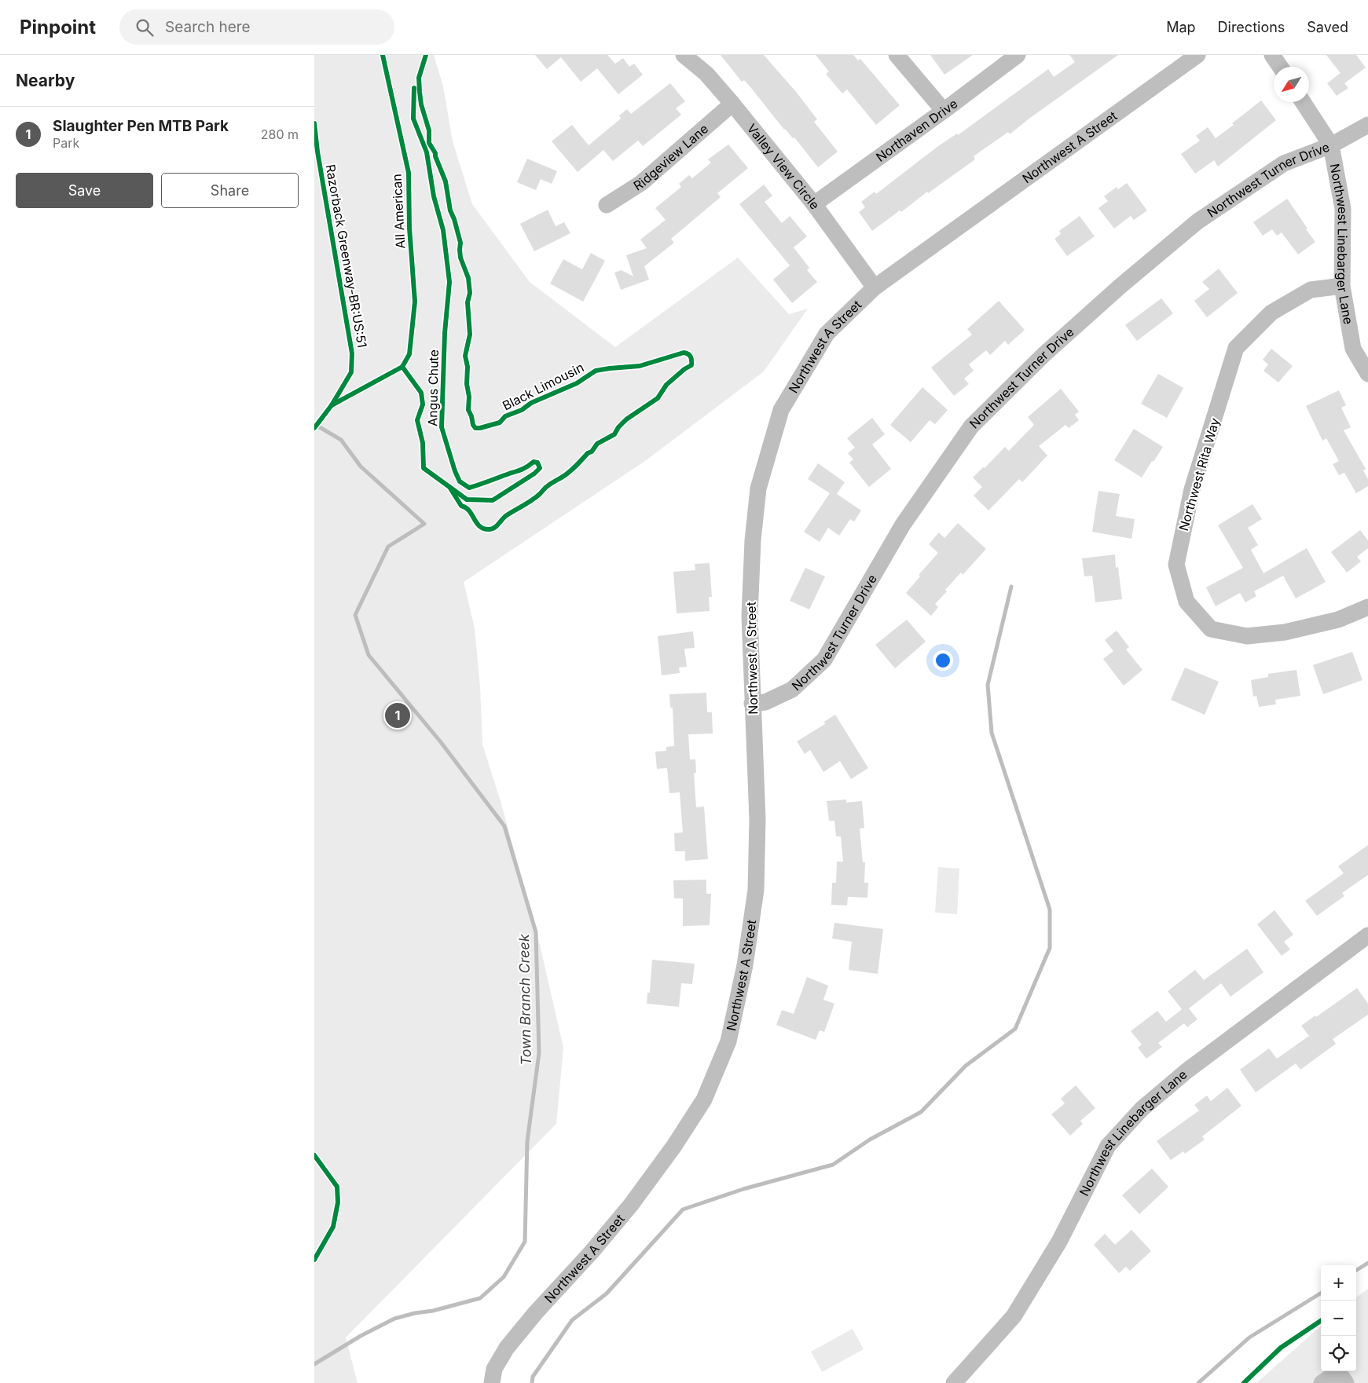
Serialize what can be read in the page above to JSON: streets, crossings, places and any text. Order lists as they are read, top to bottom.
{
  "streets": {
    "street": [
      "Northaven Drive",
      "Northwest A Street",
      "Ridgeview Lane",
      "Valley View Circle",
      "Northwest Turner Drive",
      "Northwest Linebarger Lane",
      "Northwest Rita Way"
    ],
    "cycle path": [
      "All American",
      "Razorback Greenway-BR:US:51",
      "Black Limousin",
      "Angus Chute"
    ]
  },
  "crossings": [
    ["Northaven Drive", "Valley View Circle"],
    ["Northwest A Street", "Valley View Circle"],
    ["Northwest A Street", "Northwest Turner Drive"],
    ["Ridgeview Lane", "Valley View Circle"],
    ["Northwest Turner Drive", "Northwest Linebarger Lane"],
    ["Northwest Linebarger Lane", "Northwest Rita Way"]
  ],
  "water": ["Town Branch Creek"],
  "north": "bottom left",
  "page": {
    "header": "Pinpoint",
    "search": "Search here",
    "nav": ["Map", "Directions", "Saved"],
    "heading": "Nearby",
    "list": [
      {
        "mark": "1",
        "name": "Slaughter Pen MTB Park",
        "note": "Park",
        "value": "280 m"
      }
    ],
    "buttons": ["Save", "Share"],
    "pins": "1",
    "map_buttons": ["+", "−"]
  }
}
